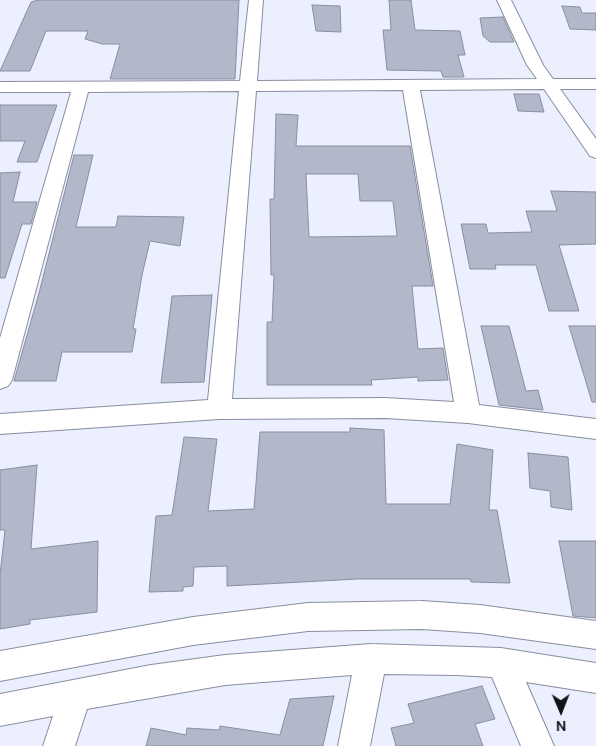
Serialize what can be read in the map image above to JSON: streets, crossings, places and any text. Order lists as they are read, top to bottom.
{
  "north": "bottom"
}
